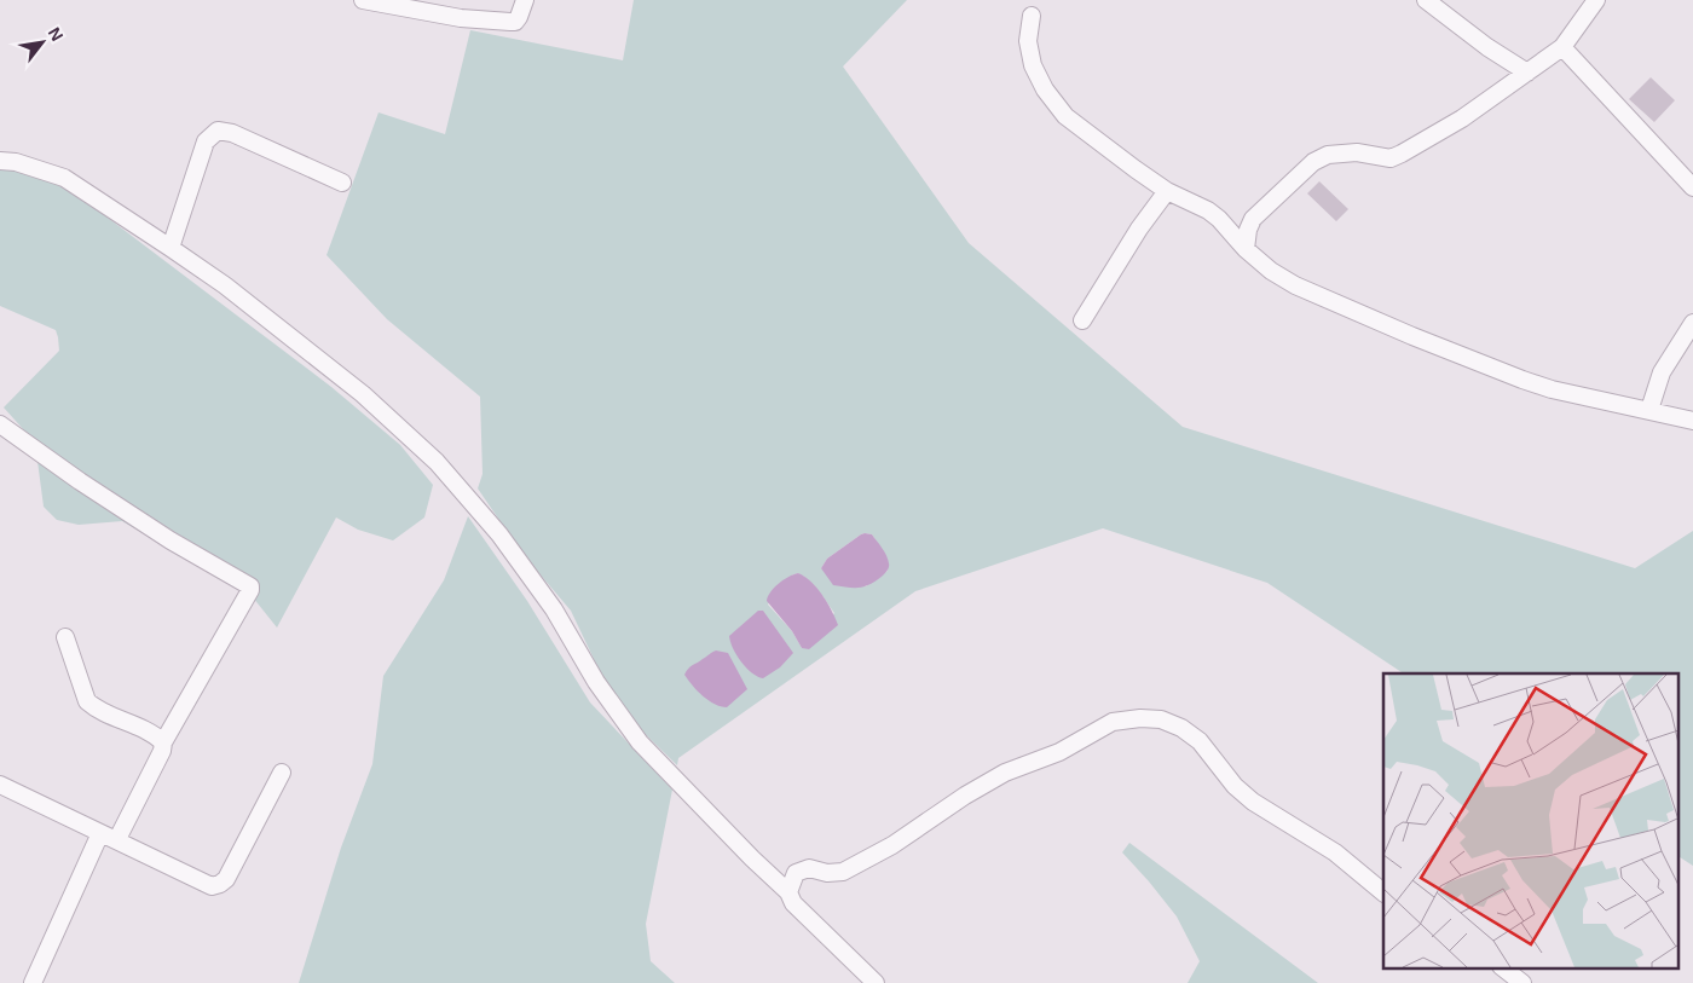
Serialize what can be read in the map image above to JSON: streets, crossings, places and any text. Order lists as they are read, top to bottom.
{
  "north": "top right"
}
